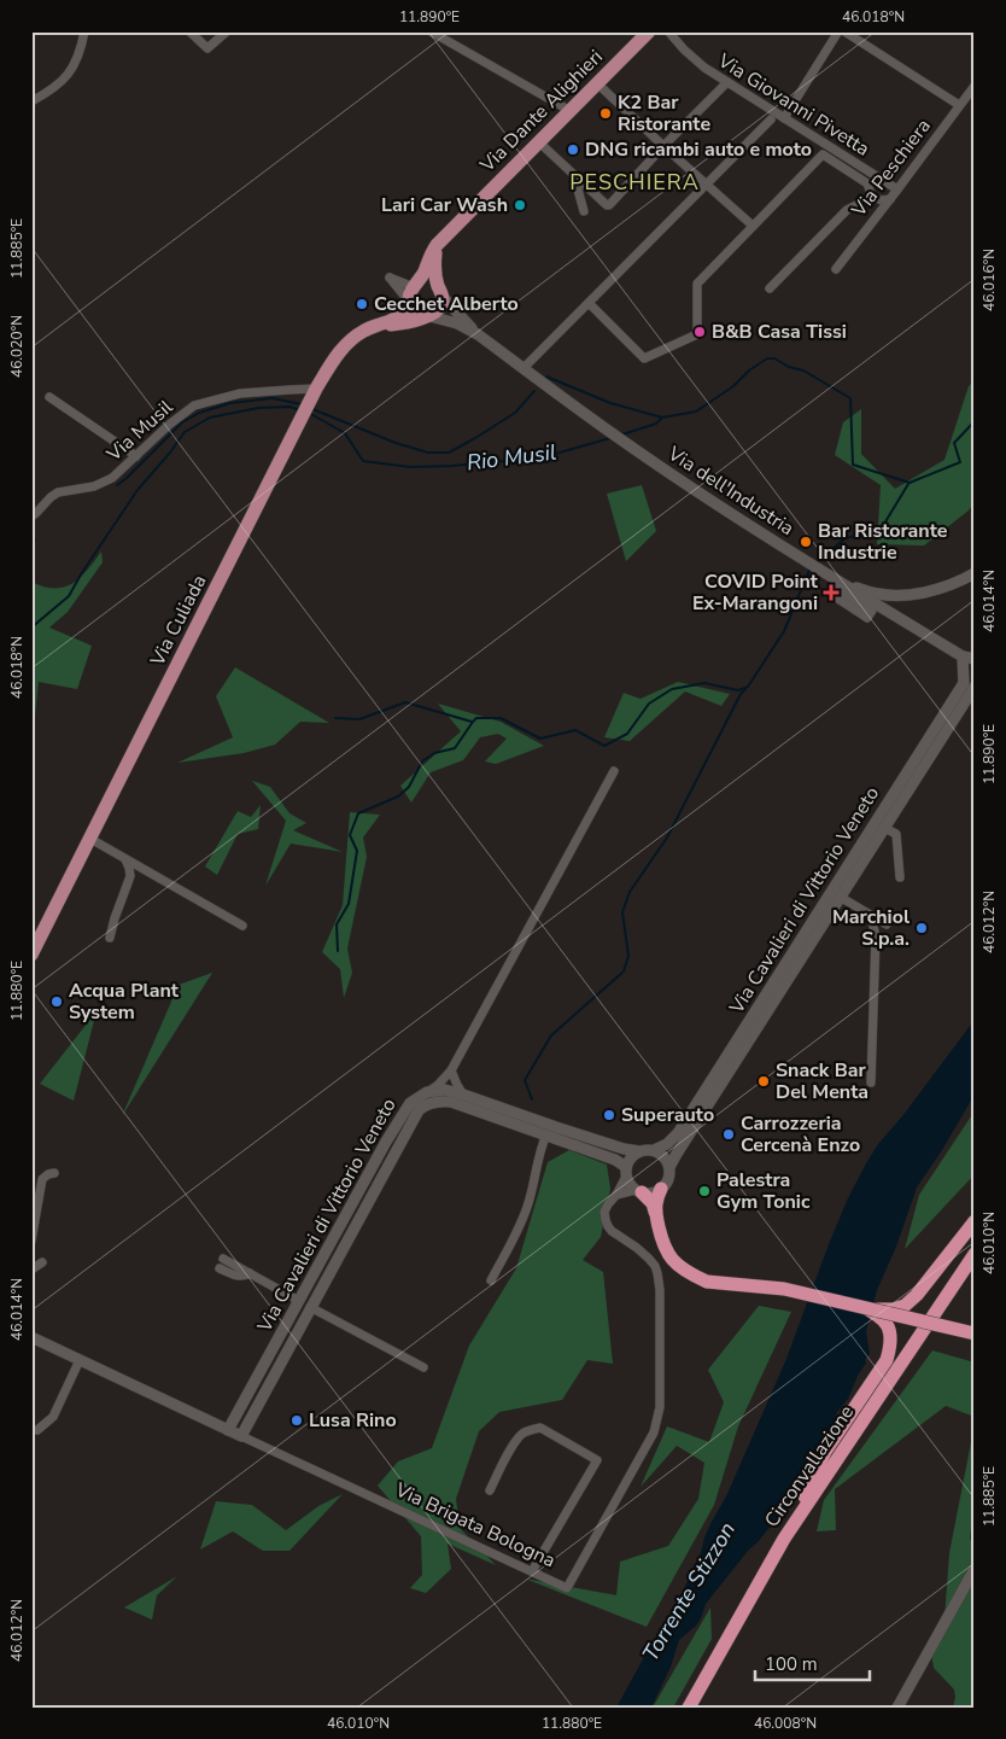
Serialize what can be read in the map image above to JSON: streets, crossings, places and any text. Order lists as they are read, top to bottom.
{
  "streets": {
    "highway": ["Circonvallazione"],
    "main road": ["Via Dante Alighieri", "Via Culiada"],
    "street": [
      "Via Giovanni Pivetta",
      "Via Peschiera",
      "Via Musil",
      "Via dell'Industria",
      "Via Cavalieri di Vittorio Veneto",
      "Via Brigata Bologna"
    ]
  },
  "crossings": [
    ["Via Giovanni Pivetta", "Via Peschiera"],
    ["Via Dante Alighieri", "Via dell'Industria"],
    ["Via Dante Alighieri", "Via Culiada"],
    ["Via Musil", "Via Culiada"],
    ["Via dell'Industria", "Via Culiada"],
    ["Via Cavalieri di Vittorio Veneto", "Via Brigata Bologna"]
  ],
  "districts": ["PESCHIERA"],
  "water": ["Rio Musil", "Torrente Stizzon"],
  "places": {
    "other": [
      "K2 Bar Ristorante",
      "DNG ricambi auto e moto",
      "Lari Car Wash",
      "Cecchet Alberto",
      "B&B Casa Tissi",
      "Bar Ristorante Industrie",
      "Marchiol S.p.a.",
      "Acqua Plant System",
      "Snack Bar Del Menta",
      "Superauto",
      "Carrozzeria Cercenà Enzo",
      "Palestra Gym Tonic",
      "Lusa Rino"
    ],
    "health": ["COVID Point Ex-Marangoni"]
  },
  "scale_bar": "100 m",
  "coordinates": [
    "11.890°E",
    "46.018°N",
    "11.885°E",
    "46.016°N",
    "46.020°N",
    "46.014°N",
    "46.012°N",
    "11.880°E",
    "46.010°N",
    "46.008°N"
  ]
}
